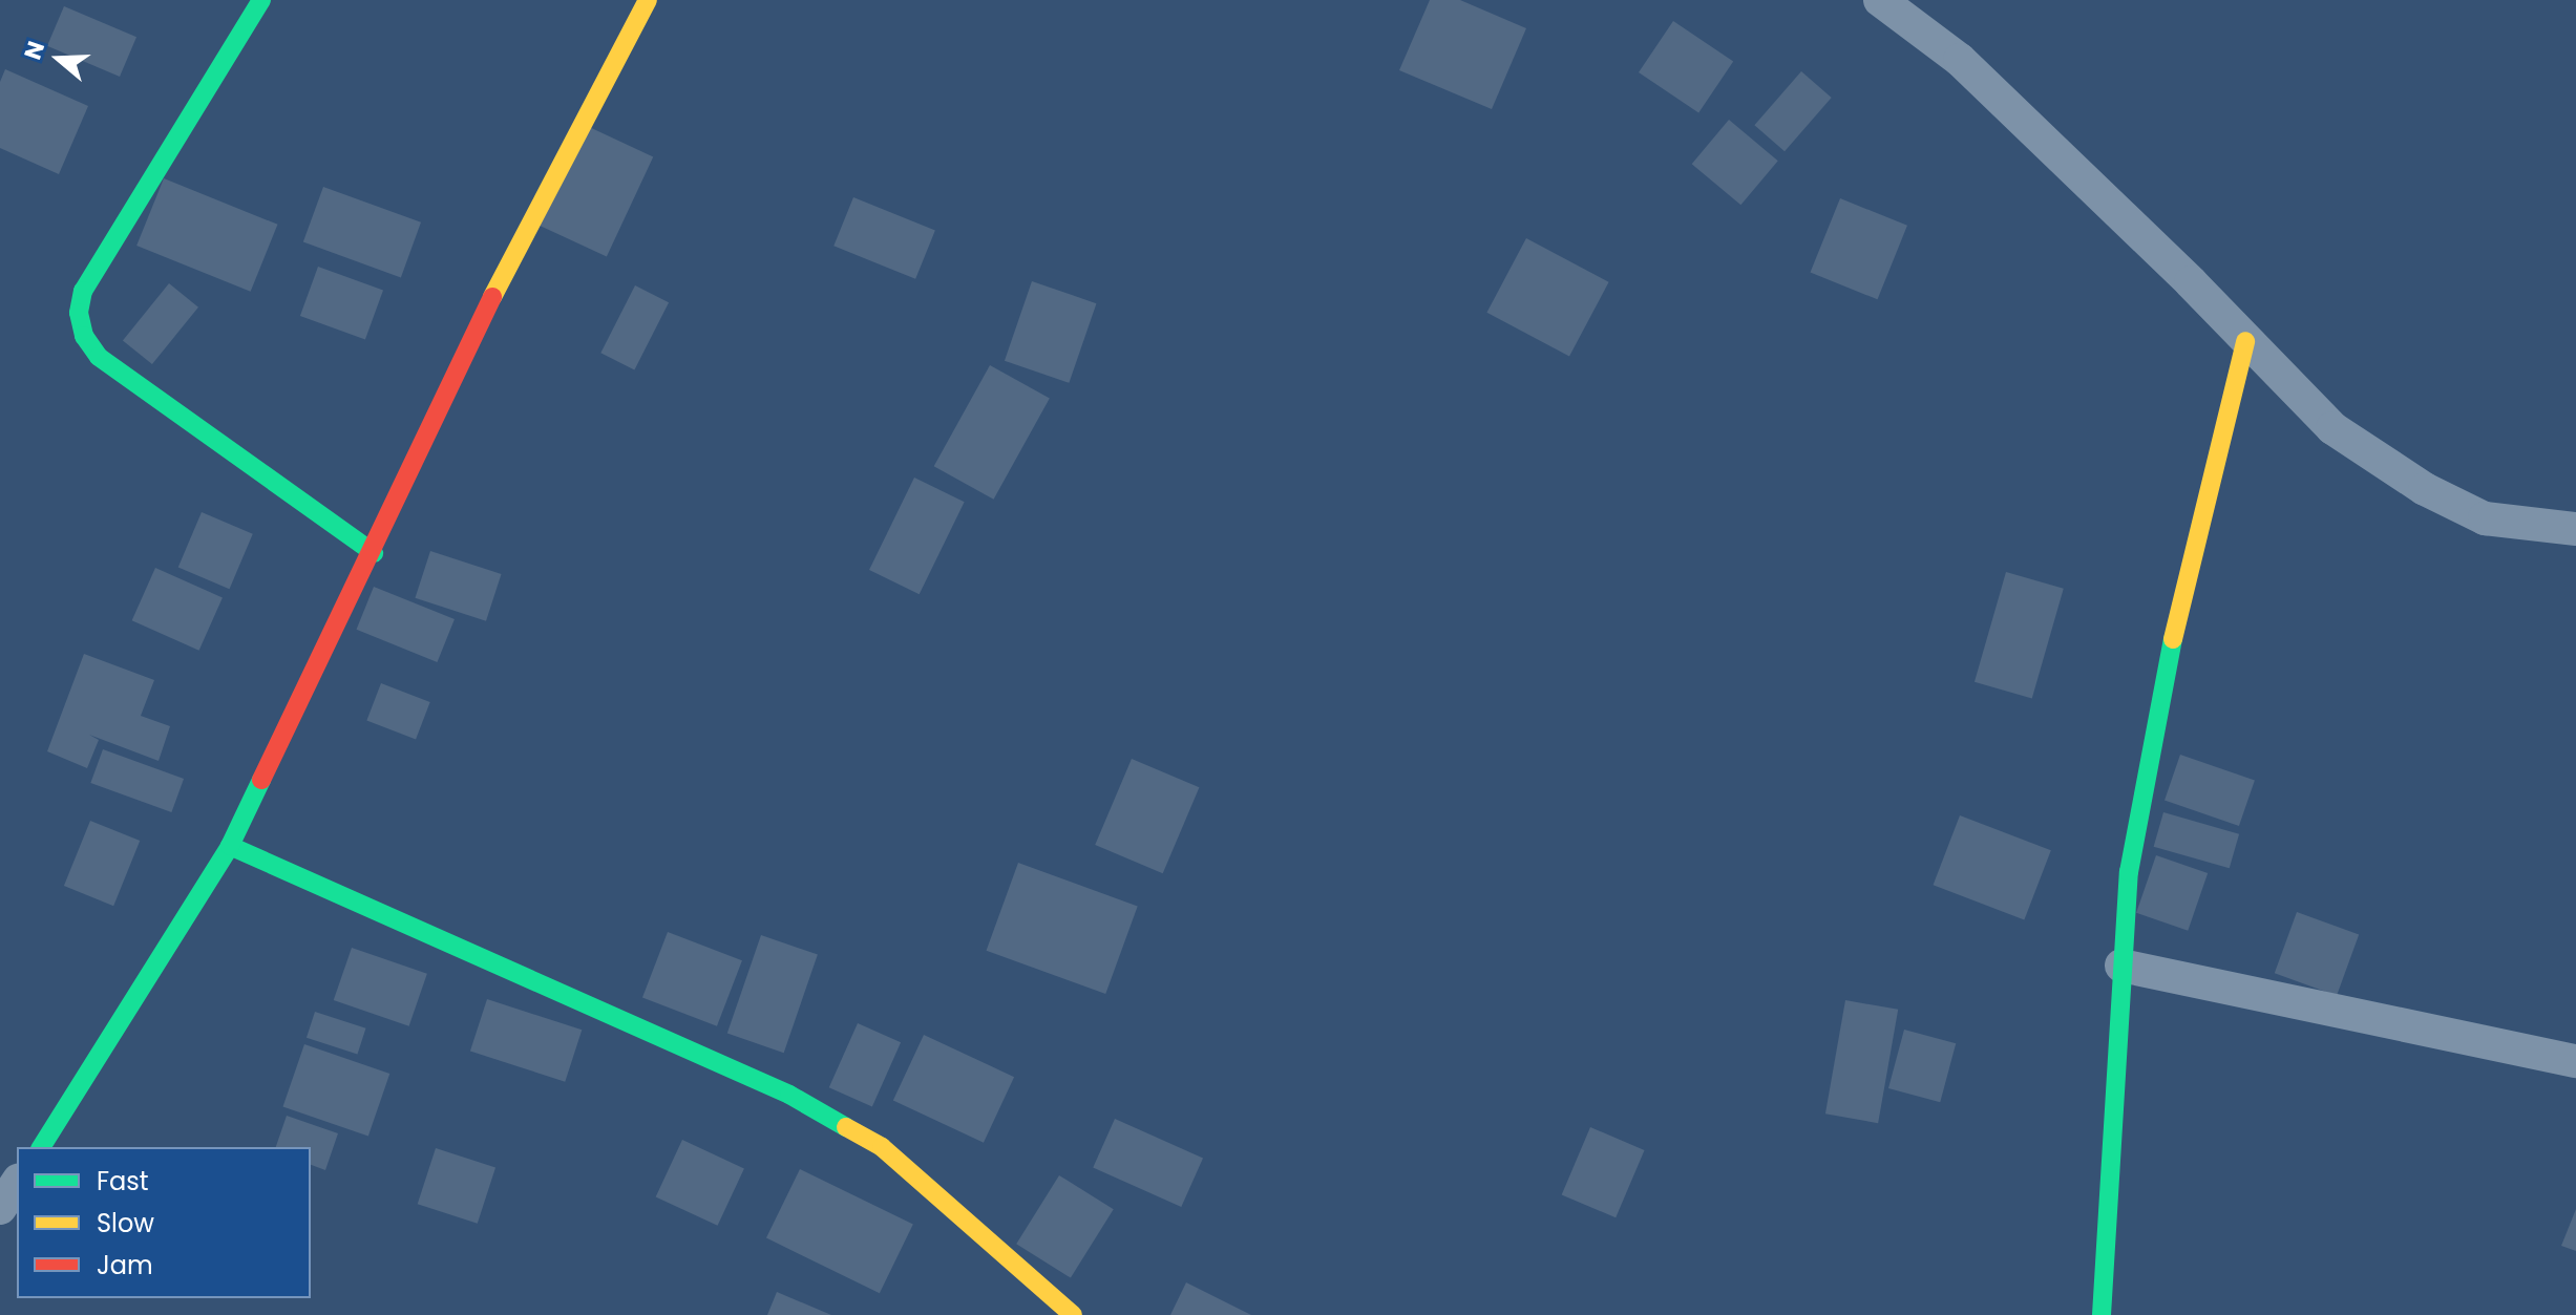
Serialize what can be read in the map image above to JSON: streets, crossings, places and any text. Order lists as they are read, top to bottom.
{
  "legend": ["Fast", "Slow", "Jam"],
  "north": "left"
}
